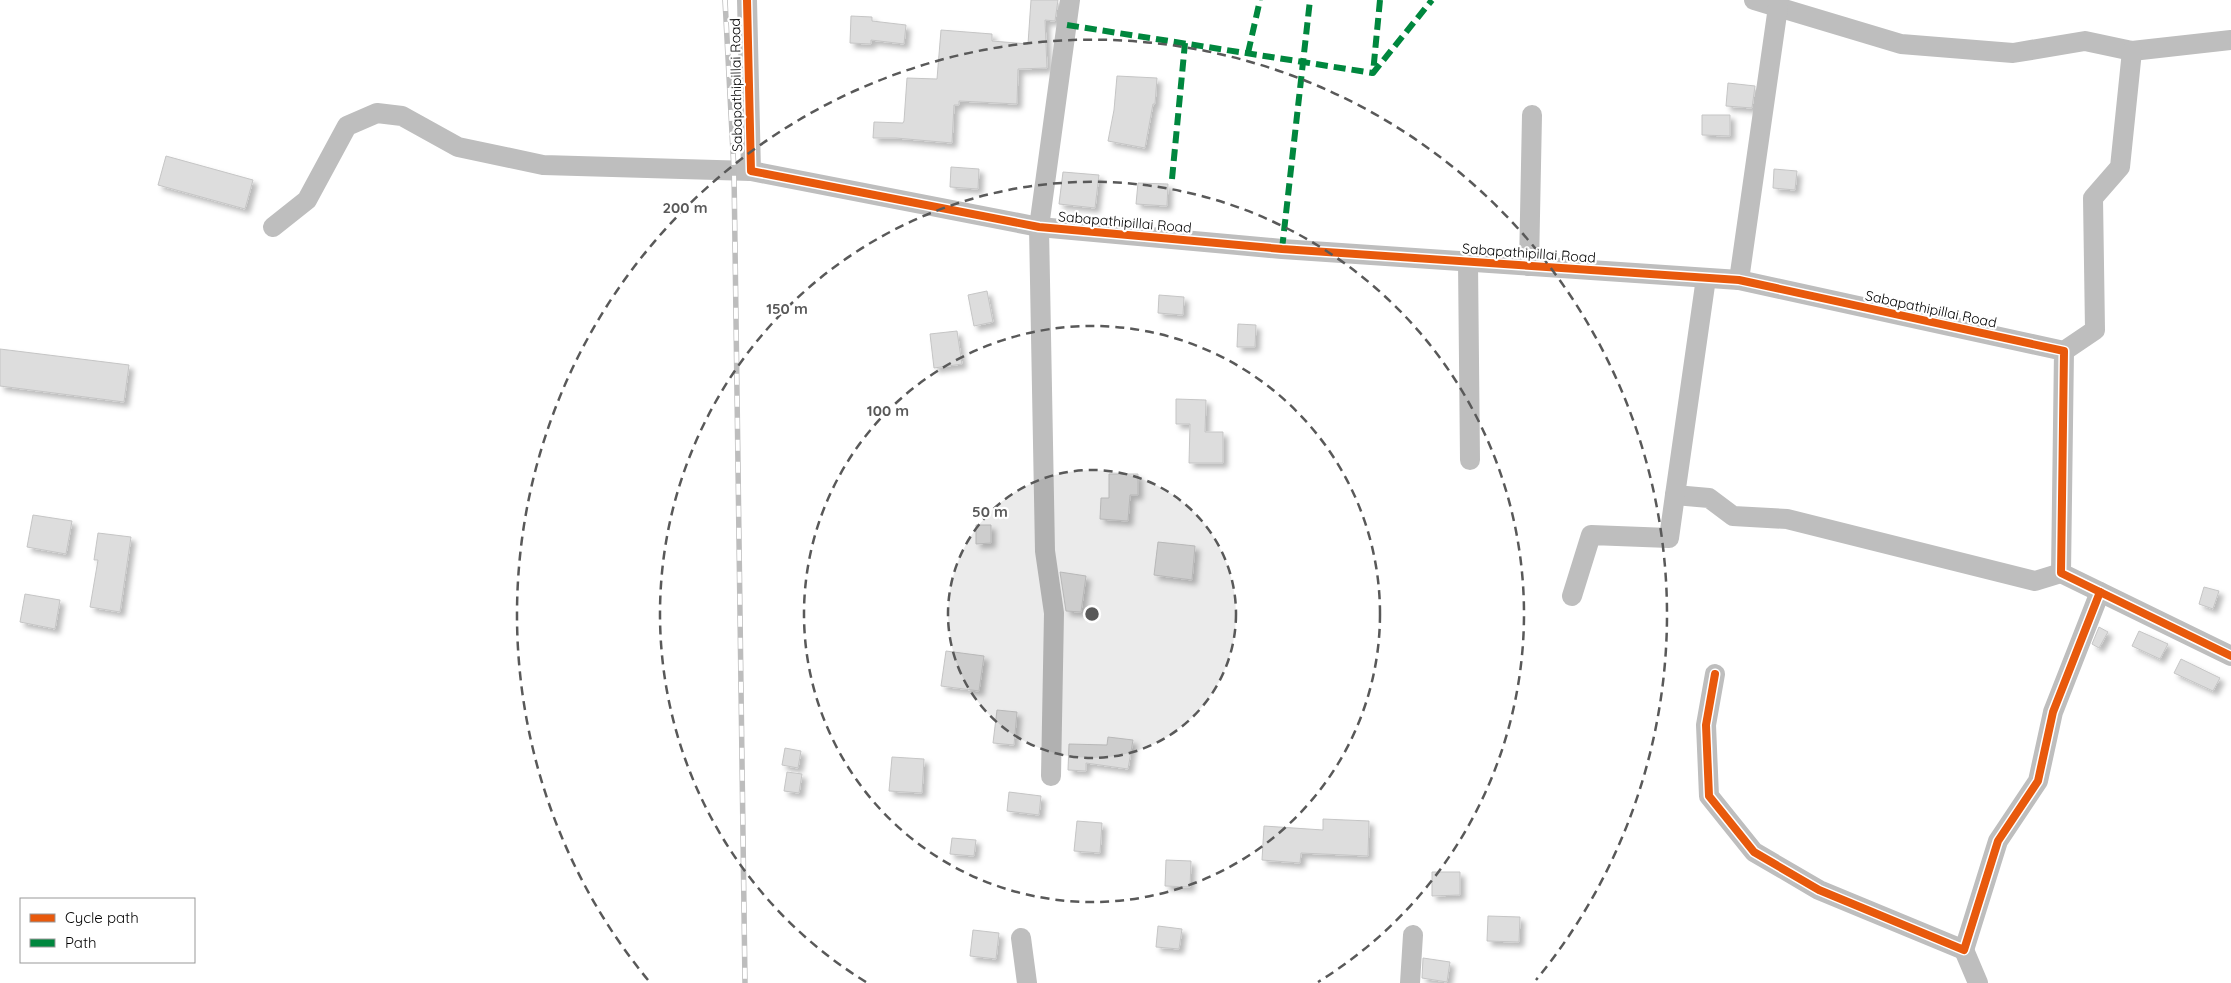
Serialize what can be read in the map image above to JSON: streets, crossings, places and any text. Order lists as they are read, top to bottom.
{
  "streets": {
    "street": ["Sabapathipillai Road"]
  },
  "legend": ["Cycle path", "Path"],
  "rings": [
    "200 m",
    "150 m",
    "100 m",
    "50 m"
  ]
}
